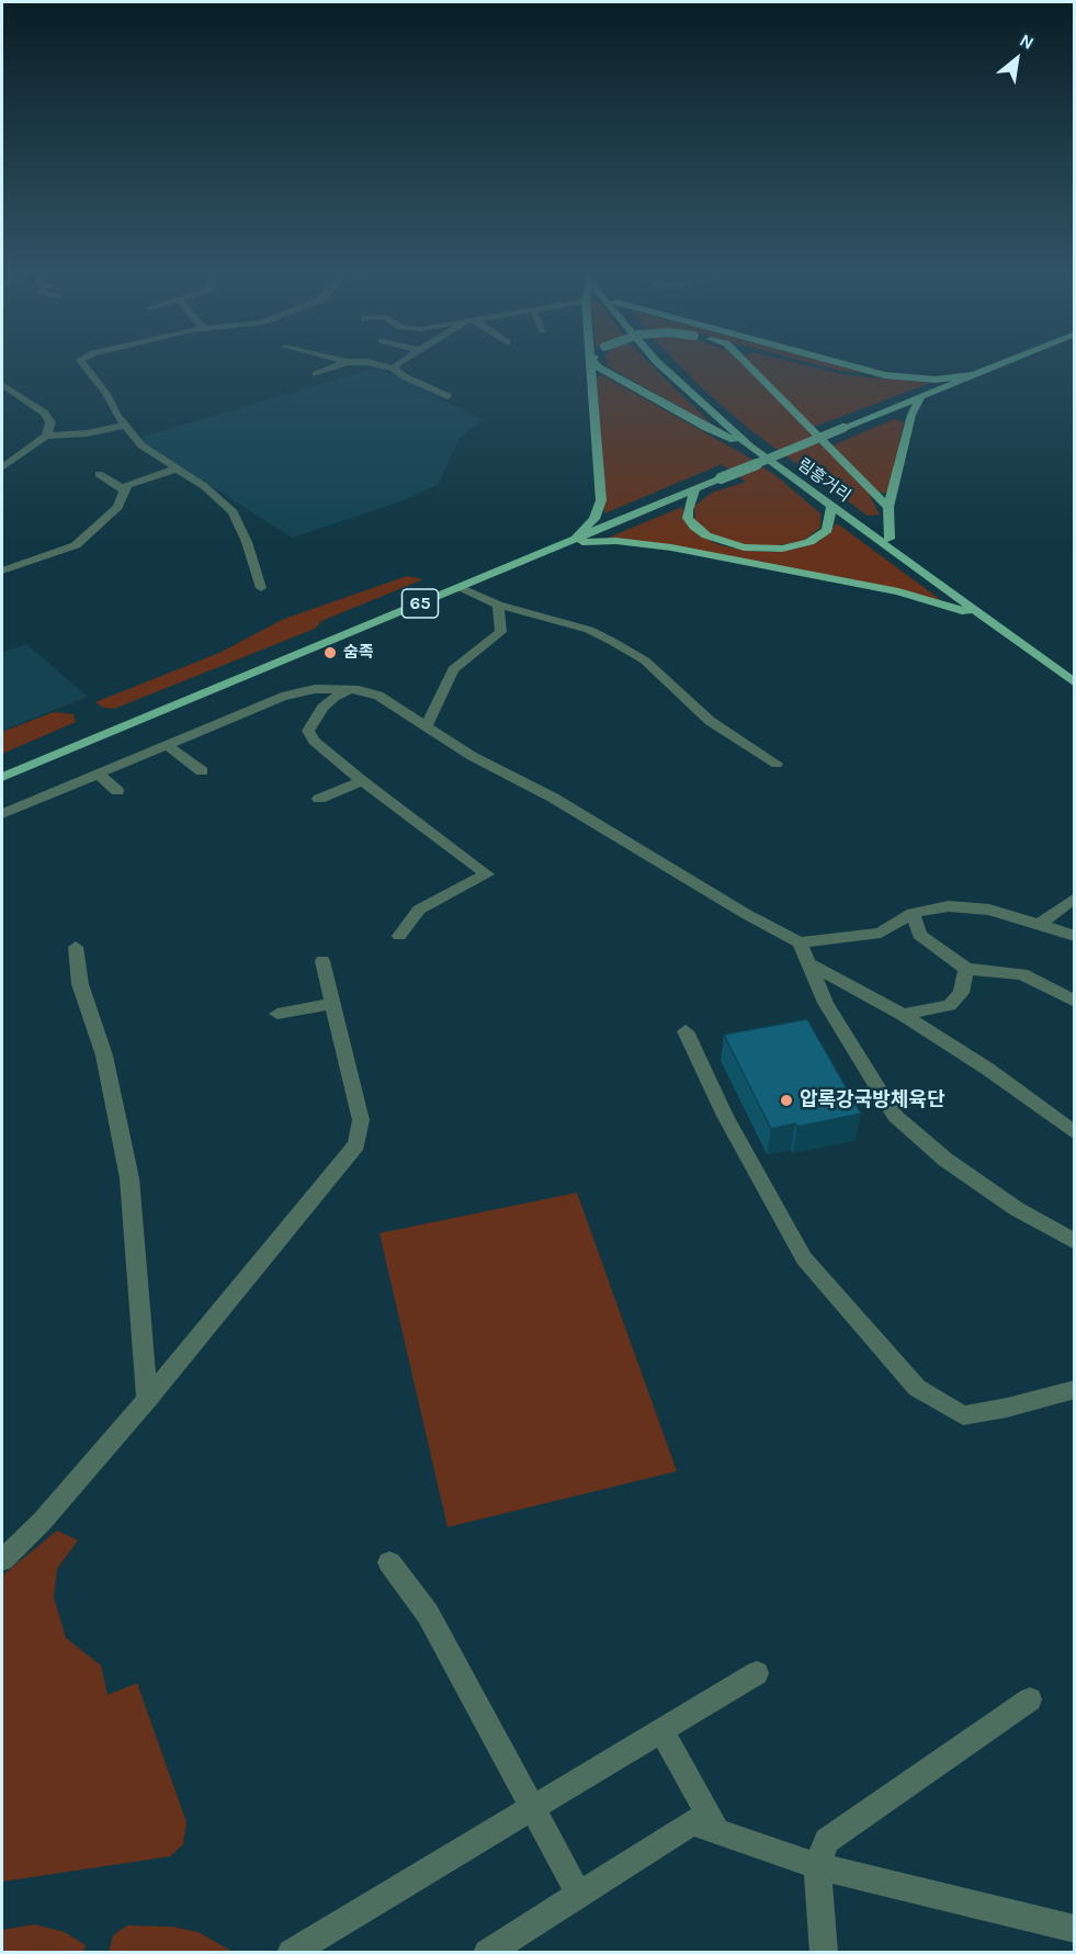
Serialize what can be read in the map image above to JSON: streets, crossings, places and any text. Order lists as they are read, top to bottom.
{
  "streets": {
    "main road": ["림흥거리", "65"]
  },
  "places": ["숨족", "압록강국방체육단"],
  "north": "top right"
}
